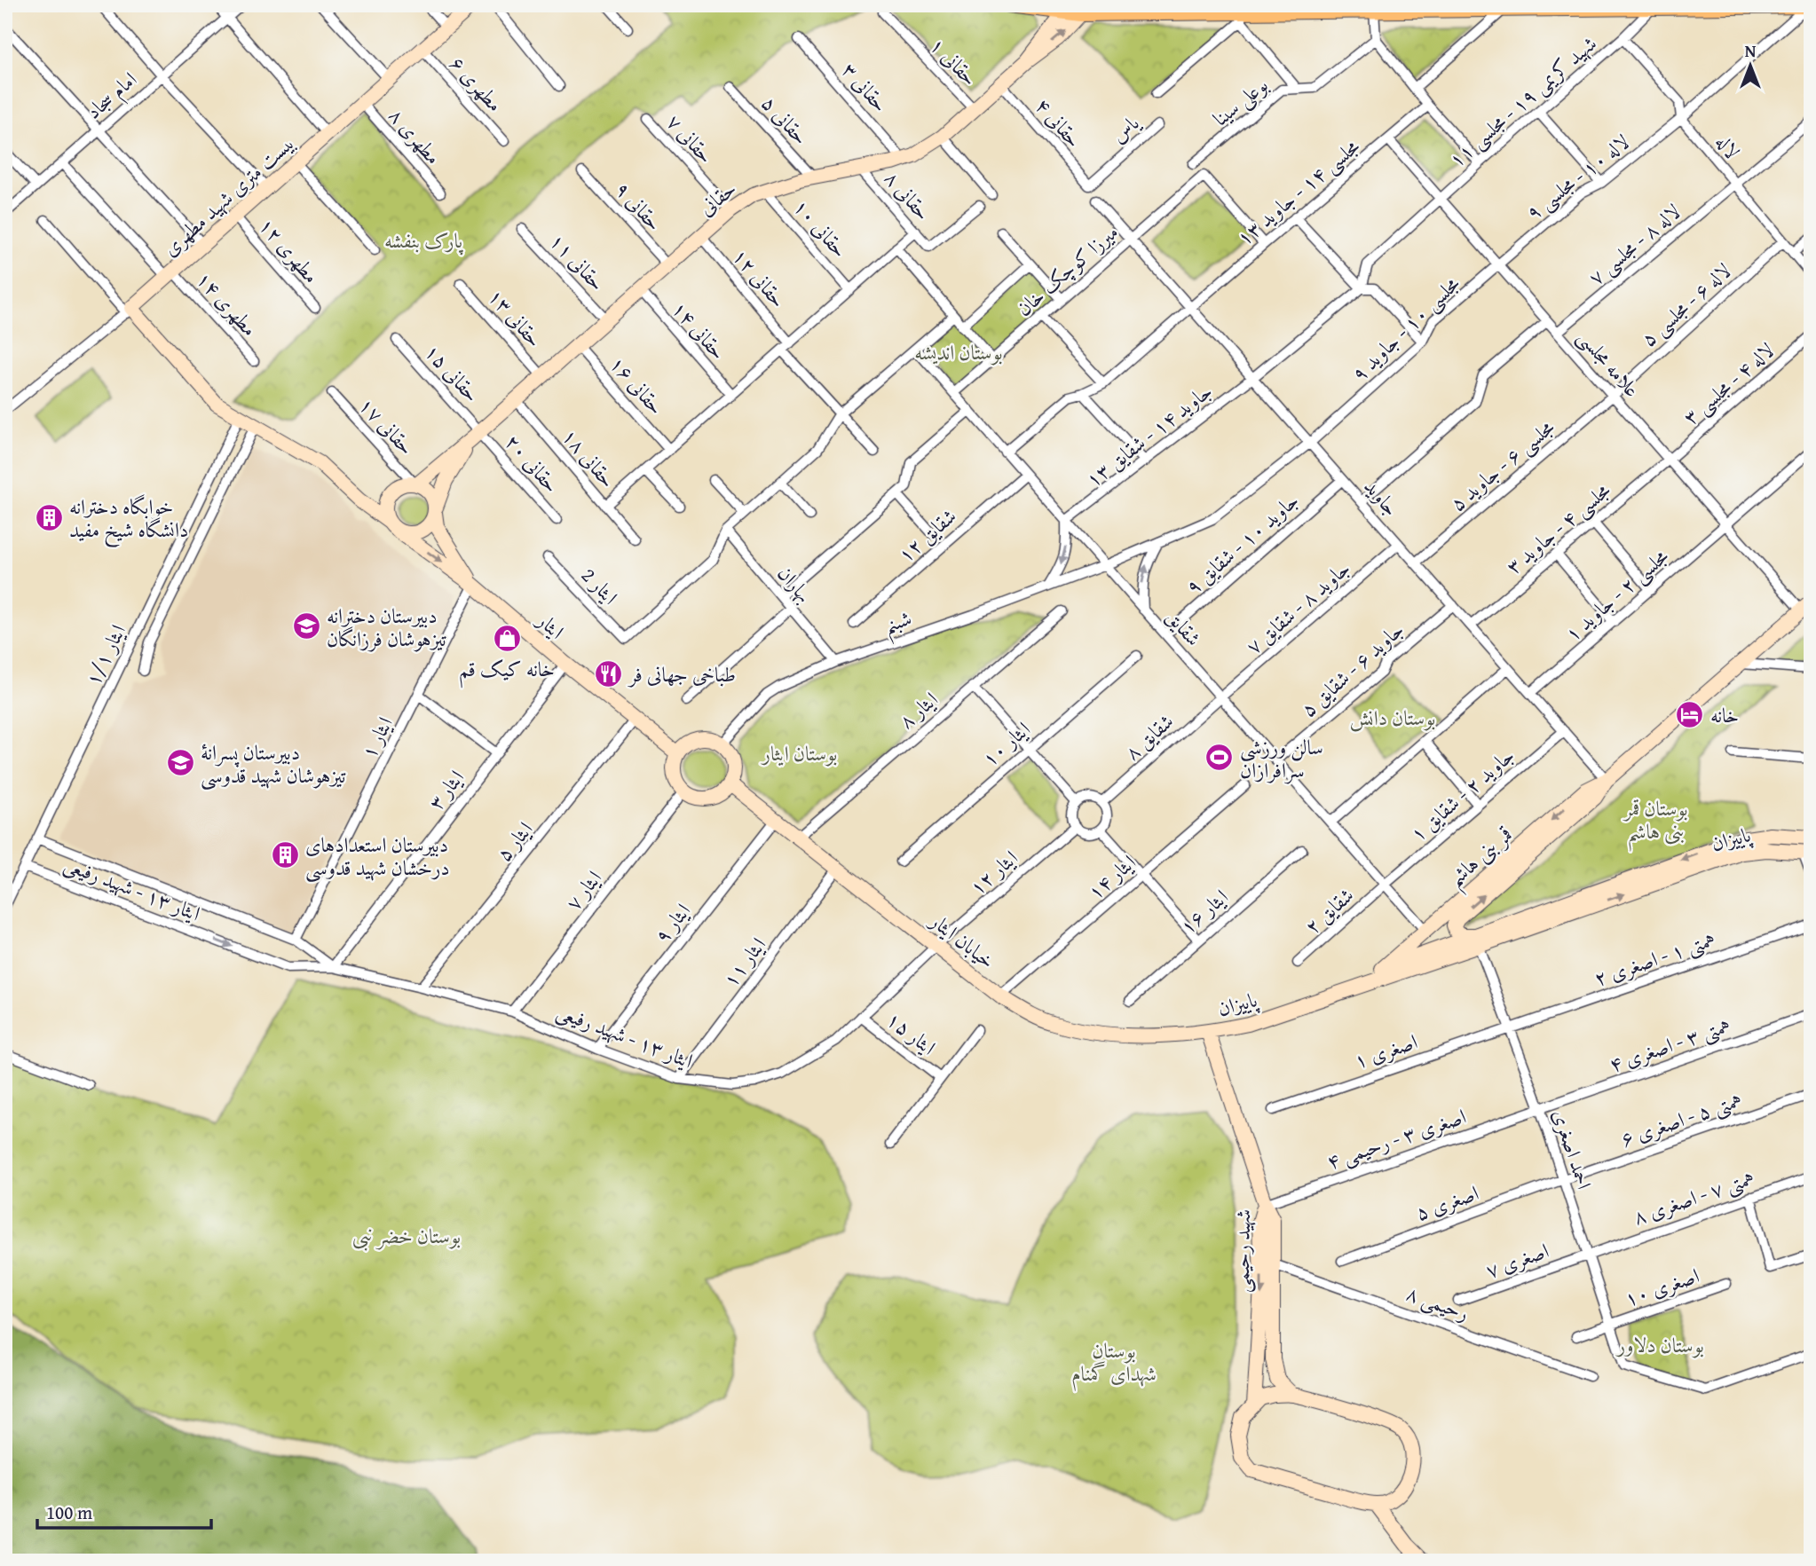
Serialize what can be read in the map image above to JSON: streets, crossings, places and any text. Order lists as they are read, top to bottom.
{
  "streets": {
    "main road": [
      "بیست متری شهید مطهری",
      "حقانی",
      "ایثار",
      "پاییزان",
      "قمر بنی هاشم",
      "خیابان ایثار",
      "شهید رحیمی"
    ],
    "street": [
      "حقانی ۱",
      "مطهری ۶",
      "حقانی ۳",
      "امام سجاد",
      "بوعلی سینا",
      "شهید کریمی ۱۹ - مجلسی ۱۱",
      "حقانی ۵",
      "حقانی ۴",
      "یاس",
      "مطهری ۸",
      "حقانی ۷",
      "لاله",
      "لاله ۱۰ - مجلسی ۹",
      "مجلسی ۱۴ - جاوید ۱۳",
      "حقانی ۸",
      "حقانی ۹",
      "حقانی ۱۰",
      "لاله ۸ - مجلسی ۷",
      "مطهری ۱۲",
      "حقانی ۱۱",
      "میرزا کوچک خان",
      "حقانی ۱۲",
      "مطهری ۱۴",
      "لاله ۶ - مجلسی ۵",
      "حقانی ۱۳",
      "مجلسی ۱۰ - جاوید ۹",
      "حقانی ۱۴",
      "علامه مجلسی",
      "حقانی ۱۵",
      "لاله ۴ - مجلسی ۳",
      "حقانی ۱۶",
      "حقانی ۱۷",
      "جاوید ۱۴ - شقایق ۱۳",
      "حقانی ۱۸",
      "حقانی ۲۰",
      "مجلسی ۶ - جاوید ۵",
      "جاوید",
      "مجلسی ۴ - جاوید ۳",
      "شقایق ۱۲",
      "جاوید ۱۰ - شقایق ۹",
      "بهاران",
      "ایثار 2",
      "مجلسی ۲ - جاوید ۱",
      "جاوید ۸ - شقایق ۷",
      "شبنم",
      "شقایق",
      "ایثار ۱/۱",
      "جاوید ۶ - شقایق ۵",
      "ایثار ۸",
      "شقایق ۸",
      "ایثار ۱",
      "ایثار ۱۰",
      "ایثار ۳",
      "جاوید ۲ - شقایق ۱",
      "ایثار ۵",
      "ایثار ۱۲",
      "ایثار ۱۴",
      "ایثار ۱۳ - شهید رفیعی",
      "ایثار ۷",
      "شقایق ۲",
      "ایثار ۱۶",
      "ایثار ۹",
      "همتی ۱ - اصغری ۲",
      "ایثار ۱۱",
      "ایثار ۱۵",
      "همتی ۳ - اصغری ۴",
      "اصغری ۱",
      "همتی ۵ - اصغری ۶",
      "اصغری ۳ - رحیمی ۴",
      "احمد اصغری",
      "همتی ۷ - اصغری ۸",
      "اصغری ۵",
      "اصغری ۷",
      "اصغری ۱۰",
      "رحیمی ۸"
    ]
  },
  "crossings": [
    ["حقانی ۱", "حقانی"],
    ["مطهری ۶", "بیست متری شهید مطهری"],
    ["حقانی ۳", "حقانی"],
    ["امام سجاد", "مطهری ۱۴"],
    ["شهید کریمی ۱۹ - مجلسی ۱۱", "لاله"],
    ["شهید کریمی ۱۹ - مجلسی ۱۱", "علامه مجلسی"],
    ["شهید کریمی ۱۹ - مجلسی ۱۱", "جاوید ۱۴ - شقایق ۱۳"],
    ["حقانی ۵", "حقانی"],
    ["حقانی ۴", "یاس"],
    ["حقانی ۴", "حقانی"],
    ["مطهری ۸", "بیست متری شهید مطهری"],
    ["حقانی ۷", "حقانی"],
    ["لاله", "لاله ۱۰ - مجلسی ۹"],
    ["لاله", "لاله ۸ - مجلسی ۷"],
    ["لاله", "لاله ۶ - مجلسی ۵"],
    ["لاله ۱۰ - مجلسی ۹", "مجلسی ۱۰ - جاوید ۹"],
    ["لاله ۱۰ - مجلسی ۹", "علامه مجلسی"],
    ["مجلسی ۱۴ - جاوید ۱۳", "میرزا کوچک خان"],
    ["مجلسی ۱۴ - جاوید ۱۳", "علامه مجلسی"],
    ["مجلسی ۱۴ - جاوید ۱۳", "جاوید"],
    ["مجلسی ۱۴ - جاوید ۱۳", "شقایق"],
    ["بیست متری شهید مطهری", "مطهری ۱۲"],
    ["بیست متری شهید مطهری", "مطهری ۱۴"],
    ["حقانی ۸", "حقانی"],
    ["حقانی", "حقانی ۹"],
    ["حقانی", "حقانی ۱۰"],
    ["حقانی", "حقانی ۱۱"],
    ["حقانی", "حقانی ۱۲"],
    ["حقانی", "حقانی ۱۳"],
    ["حقانی", "حقانی ۱۴"],
    ["حقانی", "حقانی ۱۵"],
    ["حقانی", "حقانی ۱۶"],
    ["حقانی", "حقانی ۱۸"],
    ["حقانی", "حقانی ۲۰"],
    ["لاله ۸ - مجلسی ۷", "علامه مجلسی"],
    ["میرزا کوچک خان", "جاوید"],
    ["میرزا کوچک خان", "شقایق"],
    ["لاله ۶ - مجلسی ۵", "علامه مجلسی"],
    ["لاله ۶ - مجلسی ۵", "مجلسی ۶ - جاوید ۵"],
    ["مجلسی ۱۰ - جاوید ۹", "علامه مجلسی"],
    ["مجلسی ۱۰ - جاوید ۹", "جاوید"],
    ["مجلسی ۱۰ - جاوید ۹", "شبنم"],
    ["علامه مجلسی", "لاله ۴ - مجلسی ۳"],
    ["علامه مجلسی", "مجلسی ۶ - جاوید ۵"],
    ["علامه مجلسی", "مجلسی ۴ - جاوید ۳"],
    ["علامه مجلسی", "مجلسی ۲ - جاوید ۱"],
    ["علامه مجلسی", "قمر بنی هاشم"],
    ["حقانی ۱۵", "حقانی ۲۰"],
    ["لاله ۴ - مجلسی ۳", "مجلسی ۴ - جاوید ۳"],
    ["حقانی ۱۷", "ایثار"],
    ["جاوید ۱۴ - شقایق ۱۳", "جاوید"],
    ["جاوید ۱۴ - شقایق ۱۳", "شقایق"],
    ["مجلسی ۶ - جاوید ۵", "جاوید"],
    ["جاوید", "مجلسی ۴ - جاوید ۳"],
    ["جاوید", "جاوید ۱۰ - شقایق ۹"],
    ["جاوید", "مجلسی ۲ - جاوید ۱"],
    ["جاوید", "جاوید ۸ - شقایق ۷"],
    ["جاوید", "جاوید ۶ - شقایق ۵"],
    ["جاوید", "جاوید ۲ - شقایق ۱"],
    ["جاوید", "قمر بنی هاشم"],
    ["شقایق ۱۲", "شقایق"],
    ["جاوید ۱۰ - شقایق ۹", "شقایق"],
    ["بهاران", "ایثار 2"],
    ["بهاران", "شبنم"],
    ["جاوید ۸ - شقایق ۷", "شقایق"],
    ["جاوید ۸ - شقایق ۷", "شقایق ۸"],
    ["شبنم", "ایثار"],
    ["شبنم", "شقایق"],
    ["شبنم", "ایثار ۷"],
    ["شبنم", "خیابان ایثار"],
    ["ایثار", "ایثار ۱"],
    ["ایثار", "ایثار ۳"],
    ["ایثار", "ایثار ۵"],
    ["ایثار", "ایثار ۷"],
    ["ایثار", "خیابان ایثار"],
    ["شقایق", "جاوید ۶ - شقایق ۵"],
    ["شقایق", "شقایق ۸"],
    ["شقایق", "جاوید ۲ - شقایق ۱"],
    ["شقایق", "قمر بنی هاشم"],
    ["شقایق", "شقایق ۲"],
    ["ایثار ۱/۱", "ایثار ۱۳ - شهید رفیعی"],
    ["ایثار ۸", "خیابان ایثار"],
    ["شقایق ۸", "ایثار ۱۲"],
    ["ایثار ۱", "ایثار ۱۳ - شهید رفیعی"],
    ["ایثار ۳", "ایثار ۱۳ - شهید رفیعی"],
    ["جاوید ۲ - شقایق ۱", "شقایق ۲"],
    ["پاییزان", "قمر بنی هاشم"],
    ["پاییزان", "خیابان ایثار"],
    ["پاییزان", "احمد اصغری"],
    ["پاییزان", "شهید رحیمی"],
    ["ایثار ۵", "ایثار ۱۳ - شهید رفیعی"],
    ["قمر بنی هاشم", "احمد اصغری"],
    ["ایثار ۱۲", "ایثار ۱۳ - شهید رفیعی"],
    ["ایثار ۱۲", "خیابان ایثار"],
    ["ایثار ۱۴", "خیابان ایثار"],
    ["ایثار ۱۳ - شهید رفیعی", "ایثار ۷"],
    ["ایثار ۱۳ - شهید رفیعی", "ایثار ۹"],
    ["ایثار ۱۳ - شهید رفیعی", "خیابان ایثار"],
    ["ایثار ۱۳ - شهید رفیعی", "ایثار ۱۱"],
    ["ایثار ۱۳ - شهید رفیعی", "ایثار ۱۵"],
    ["ایثار ۷", "خیابان ایثار"],
    ["ایثار ۹", "خیابان ایثار"],
    ["خیابان ایثار", "ایثار ۱۱"],
    ["خیابان ایثار", "شهید رحیمی"],
    ["همتی ۱ - اصغری ۲", "اصغری ۱"],
    ["همتی ۱ - اصغری ۲", "احمد اصغری"],
    ["همتی ۳ - اصغری ۴", "اصغری ۳ - رحیمی ۴"],
    ["همتی ۳ - اصغری ۴", "احمد اصغری"],
    ["اصغری ۱", "احمد اصغری"],
    ["همتی ۵ - اصغری ۶", "احمد اصغری"],
    ["همتی ۵ - اصغری ۶", "اصغری ۵"],
    ["اصغری ۳ - رحیمی ۴", "احمد اصغری"],
    ["اصغری ۳ - رحیمی ۴", "شهید رحیمی"],
    ["احمد اصغری", "همتی ۷ - اصغری ۸"],
    ["احمد اصغری", "اصغری ۵"],
    ["احمد اصغری", "اصغری ۷"],
    ["احمد اصغری", "اصغری ۱۰"],
    ["همتی ۷ - اصغری ۸", "اصغری ۷"]
  ],
  "parks": [
    "پارک بنفشه",
    "بوستان اندیشه",
    "بوستان دانش",
    "بوستان ایثار",
    "بوستان قمر بنی هاشم",
    "بوستان خضر نبی",
    "بوستان دلاور",
    "بوستان شهدای گمنام"
  ],
  "places": {
    "building": ["خوابگاه دخترانه دانشگاه شیخ مفید", "دبیرستان استعدادهای درخشان شهید قدوسی"],
    "school or university": ["دبیرستان دخترانه تیزهوشان فرزانگان", "دبیرستان پسرانهٔ تیزهوشان شهید قدوسی"],
    "shop": ["خانه کیک قم"],
    "restaurant": ["طباخی جهانی فر"],
    "hotel": ["خانه"],
    "sports": ["سالن ورزشی سرافرازان"]
  },
  "scale_bar": "100 m",
  "north": "top"
}
